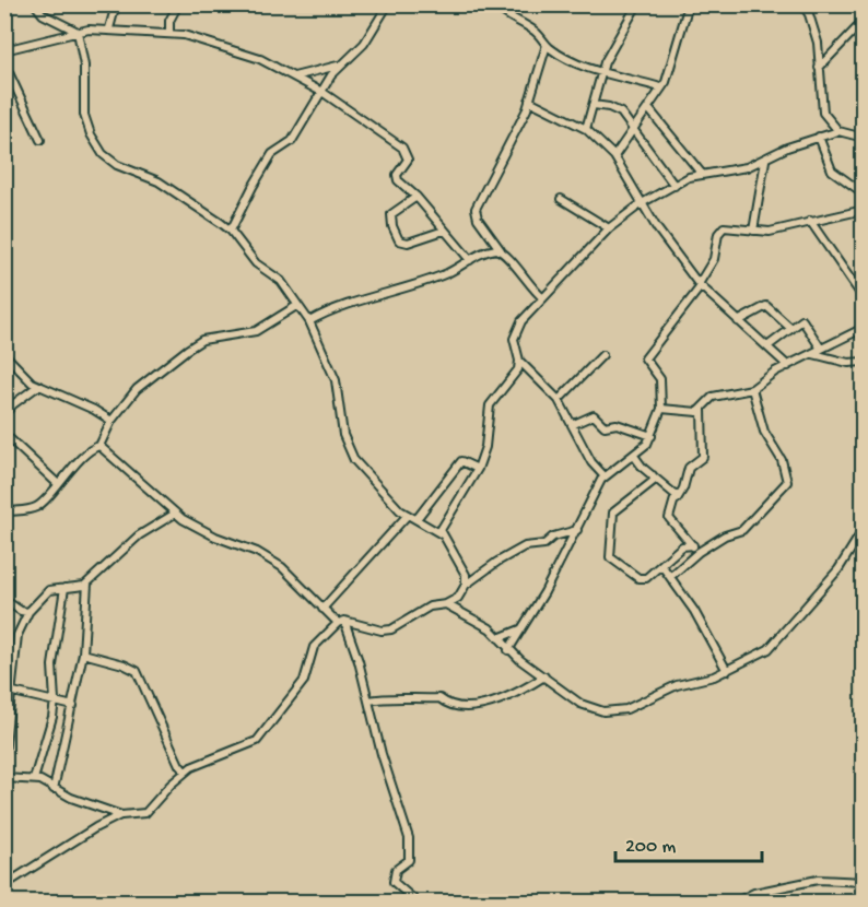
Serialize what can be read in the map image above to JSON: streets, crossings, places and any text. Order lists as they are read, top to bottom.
{
  "scale_bar": "200 m"
}
